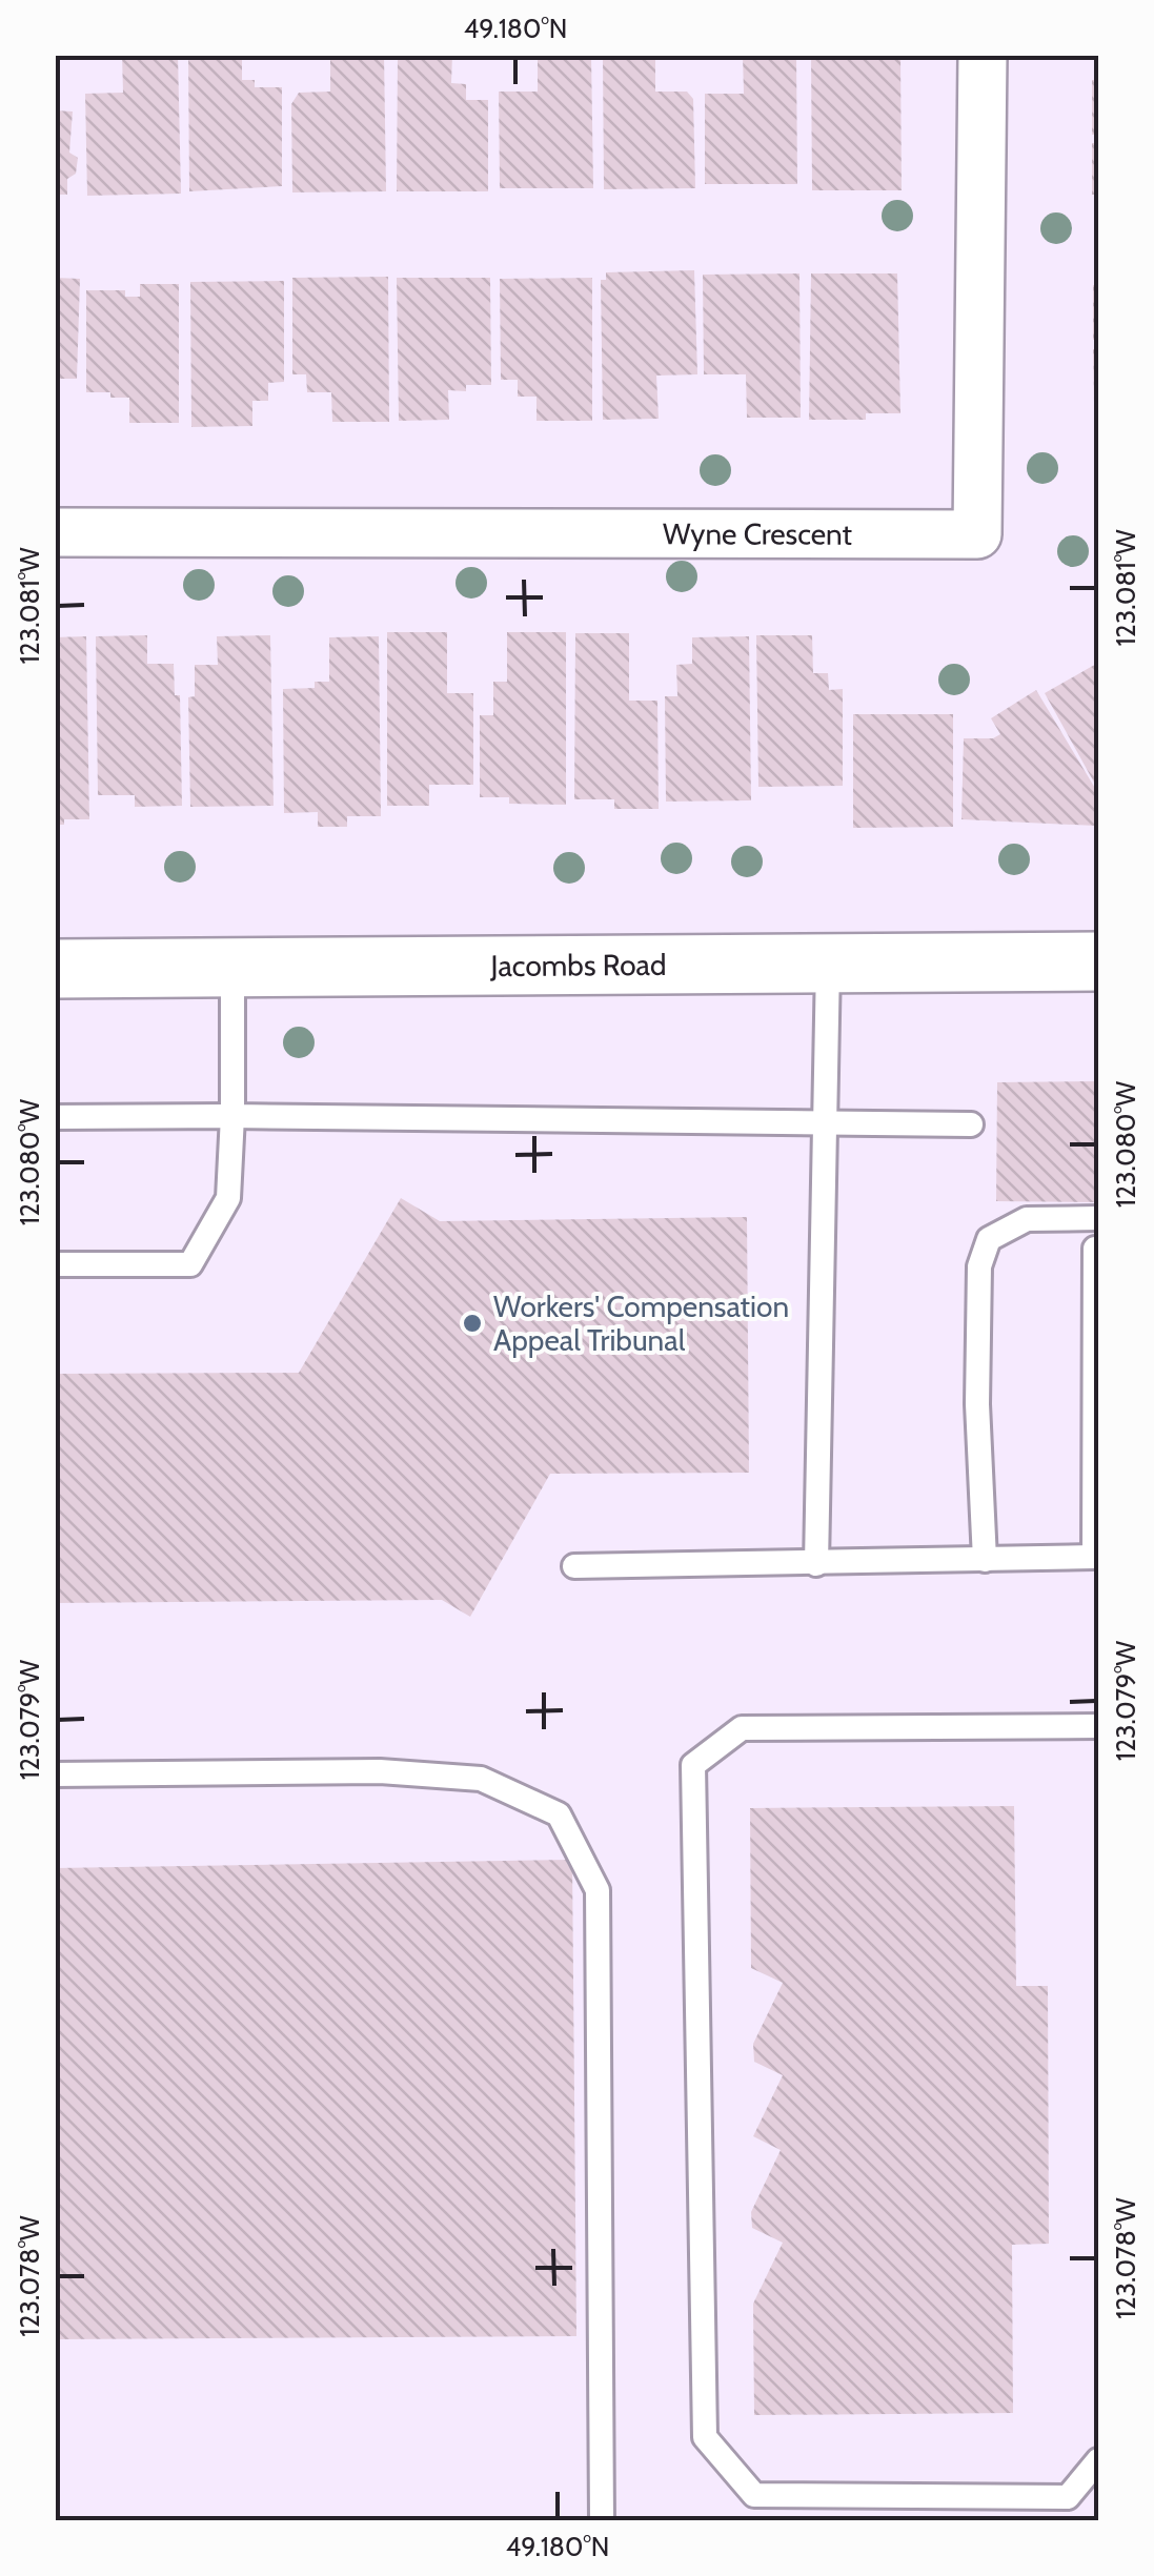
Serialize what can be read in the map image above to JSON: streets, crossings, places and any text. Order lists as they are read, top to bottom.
{
  "streets": {
    "street": ["Wyne Crescent", "Jacombs Road"]
  },
  "places": ["Workers' Compensation Appeal Tribunal"],
  "coordinates": [
    "49.180°N",
    "123.081°W",
    "123.080°W",
    "123.079°W",
    "123.078°W"
  ]
}
